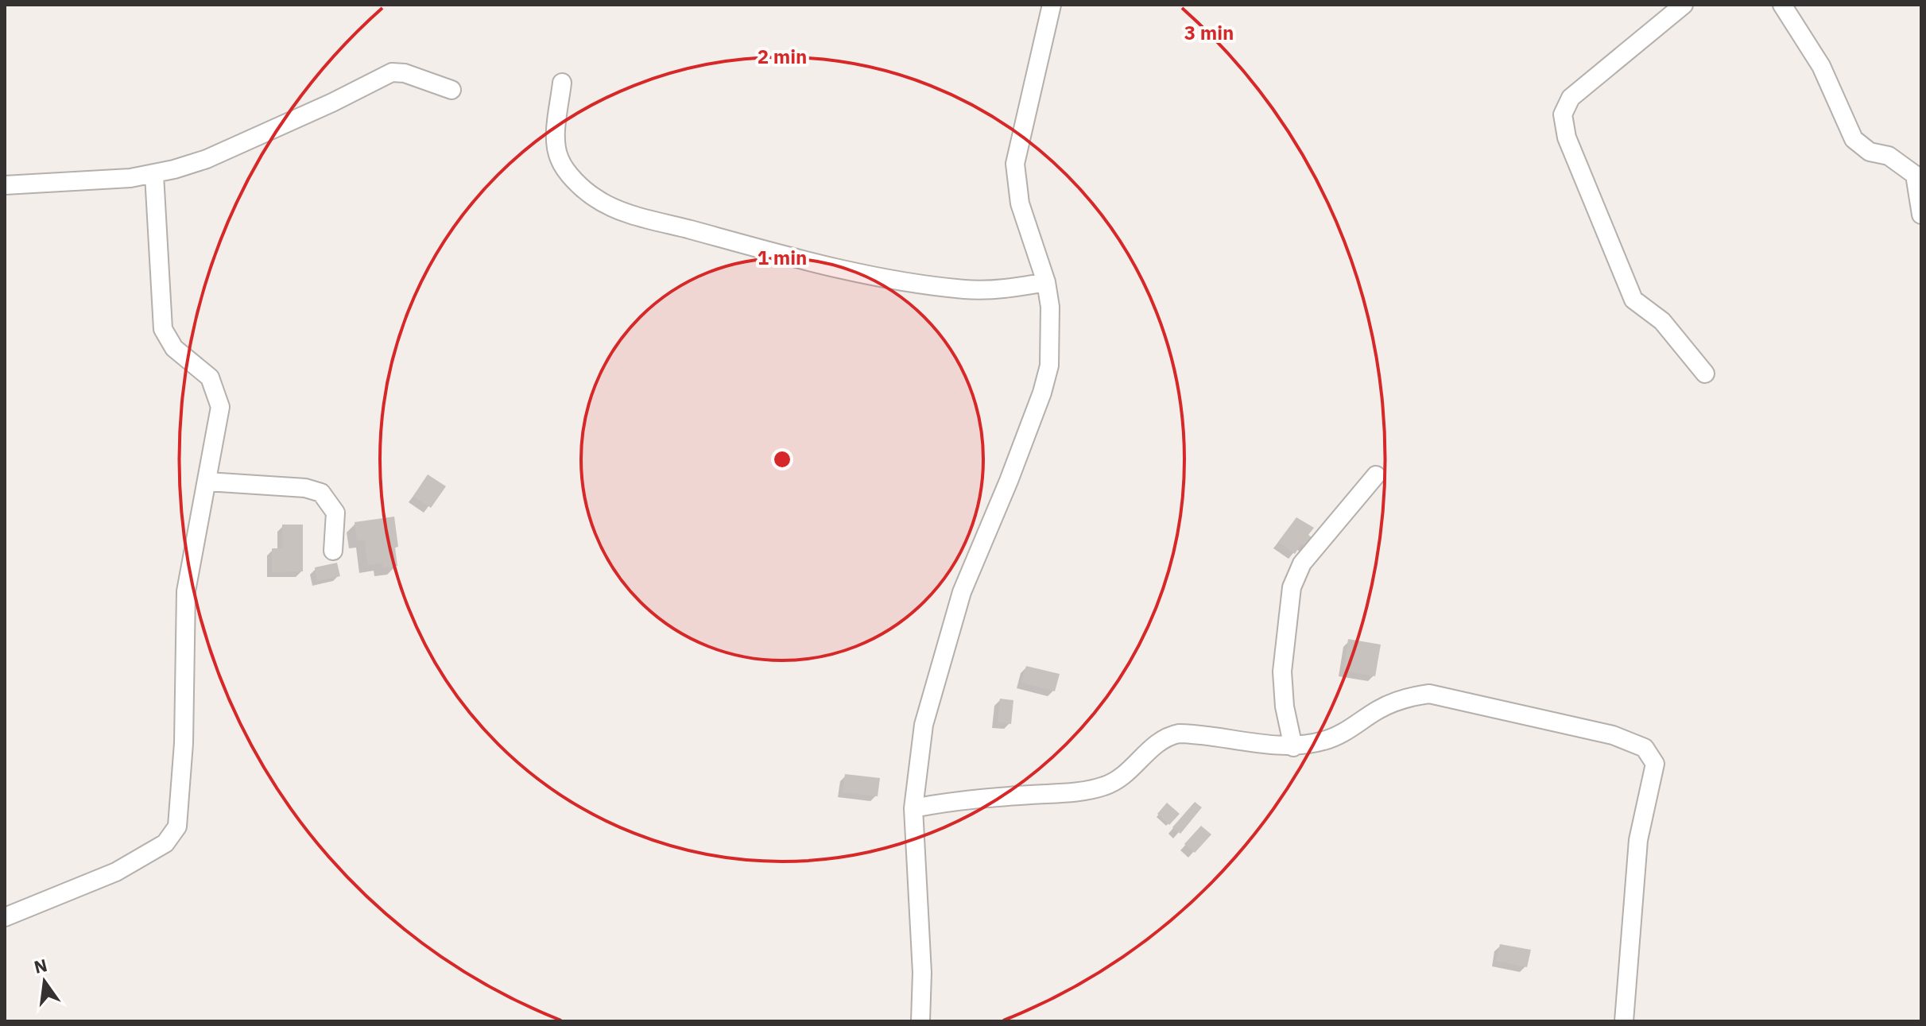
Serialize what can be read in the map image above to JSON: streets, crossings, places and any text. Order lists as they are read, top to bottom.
{
  "north": "top",
  "rings": ["3 min", "2 min", "1 min"]
}
